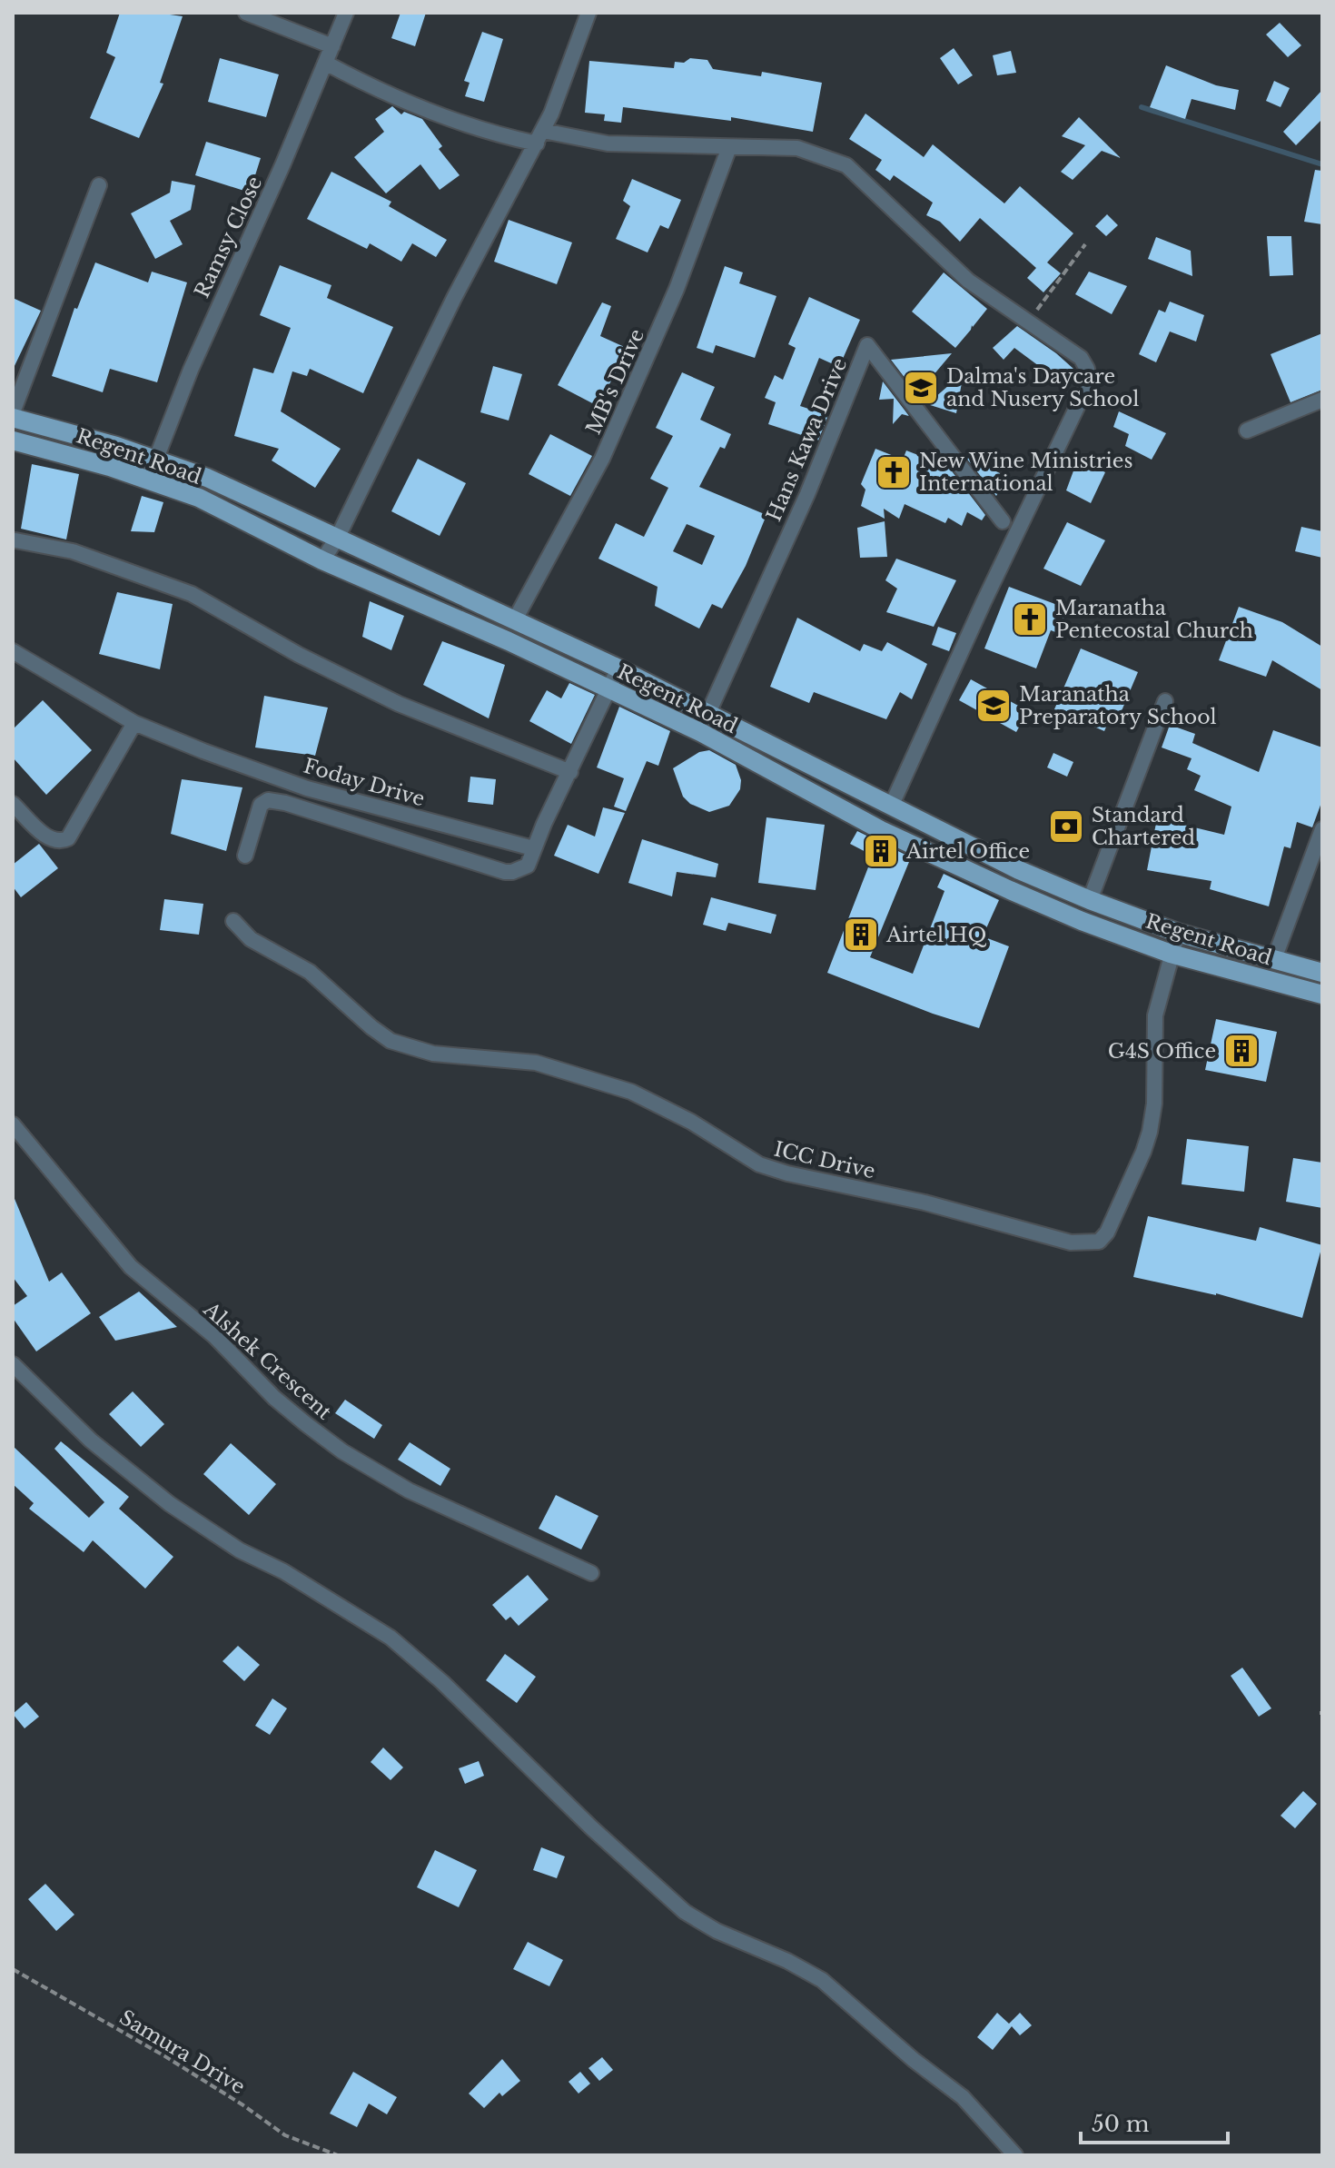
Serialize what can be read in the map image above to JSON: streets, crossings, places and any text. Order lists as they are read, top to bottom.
{
  "streets": {
    "main road": ["Regent Road"],
    "street": [
      "Ramsy Close",
      "MB's Drive",
      "Hans Kawa Drive",
      "Foday Drive",
      "ICC Drive",
      "Alshek Crescent"
    ],
    "path": ["Samura Drive"]
  },
  "crossings": [
    ["Ramsy Close", "Regent Road"],
    ["MB's Drive", "Regent Road"],
    ["Hans Kawa Drive", "Regent Road"],
    ["Regent Road", "ICC Drive"]
  ],
  "places": {
    "school or university": ["Dalma's Daycare and Nusery School", "Maranatha Preparatory School"],
    "church": ["New Wine Ministries International", "Maranatha Pentecostal Church"],
    "bank": ["Standard Chartered"],
    "building": ["Airtel Office", "Airtel HQ", "G4S Office"]
  },
  "scale_bar": "50 m"
}
